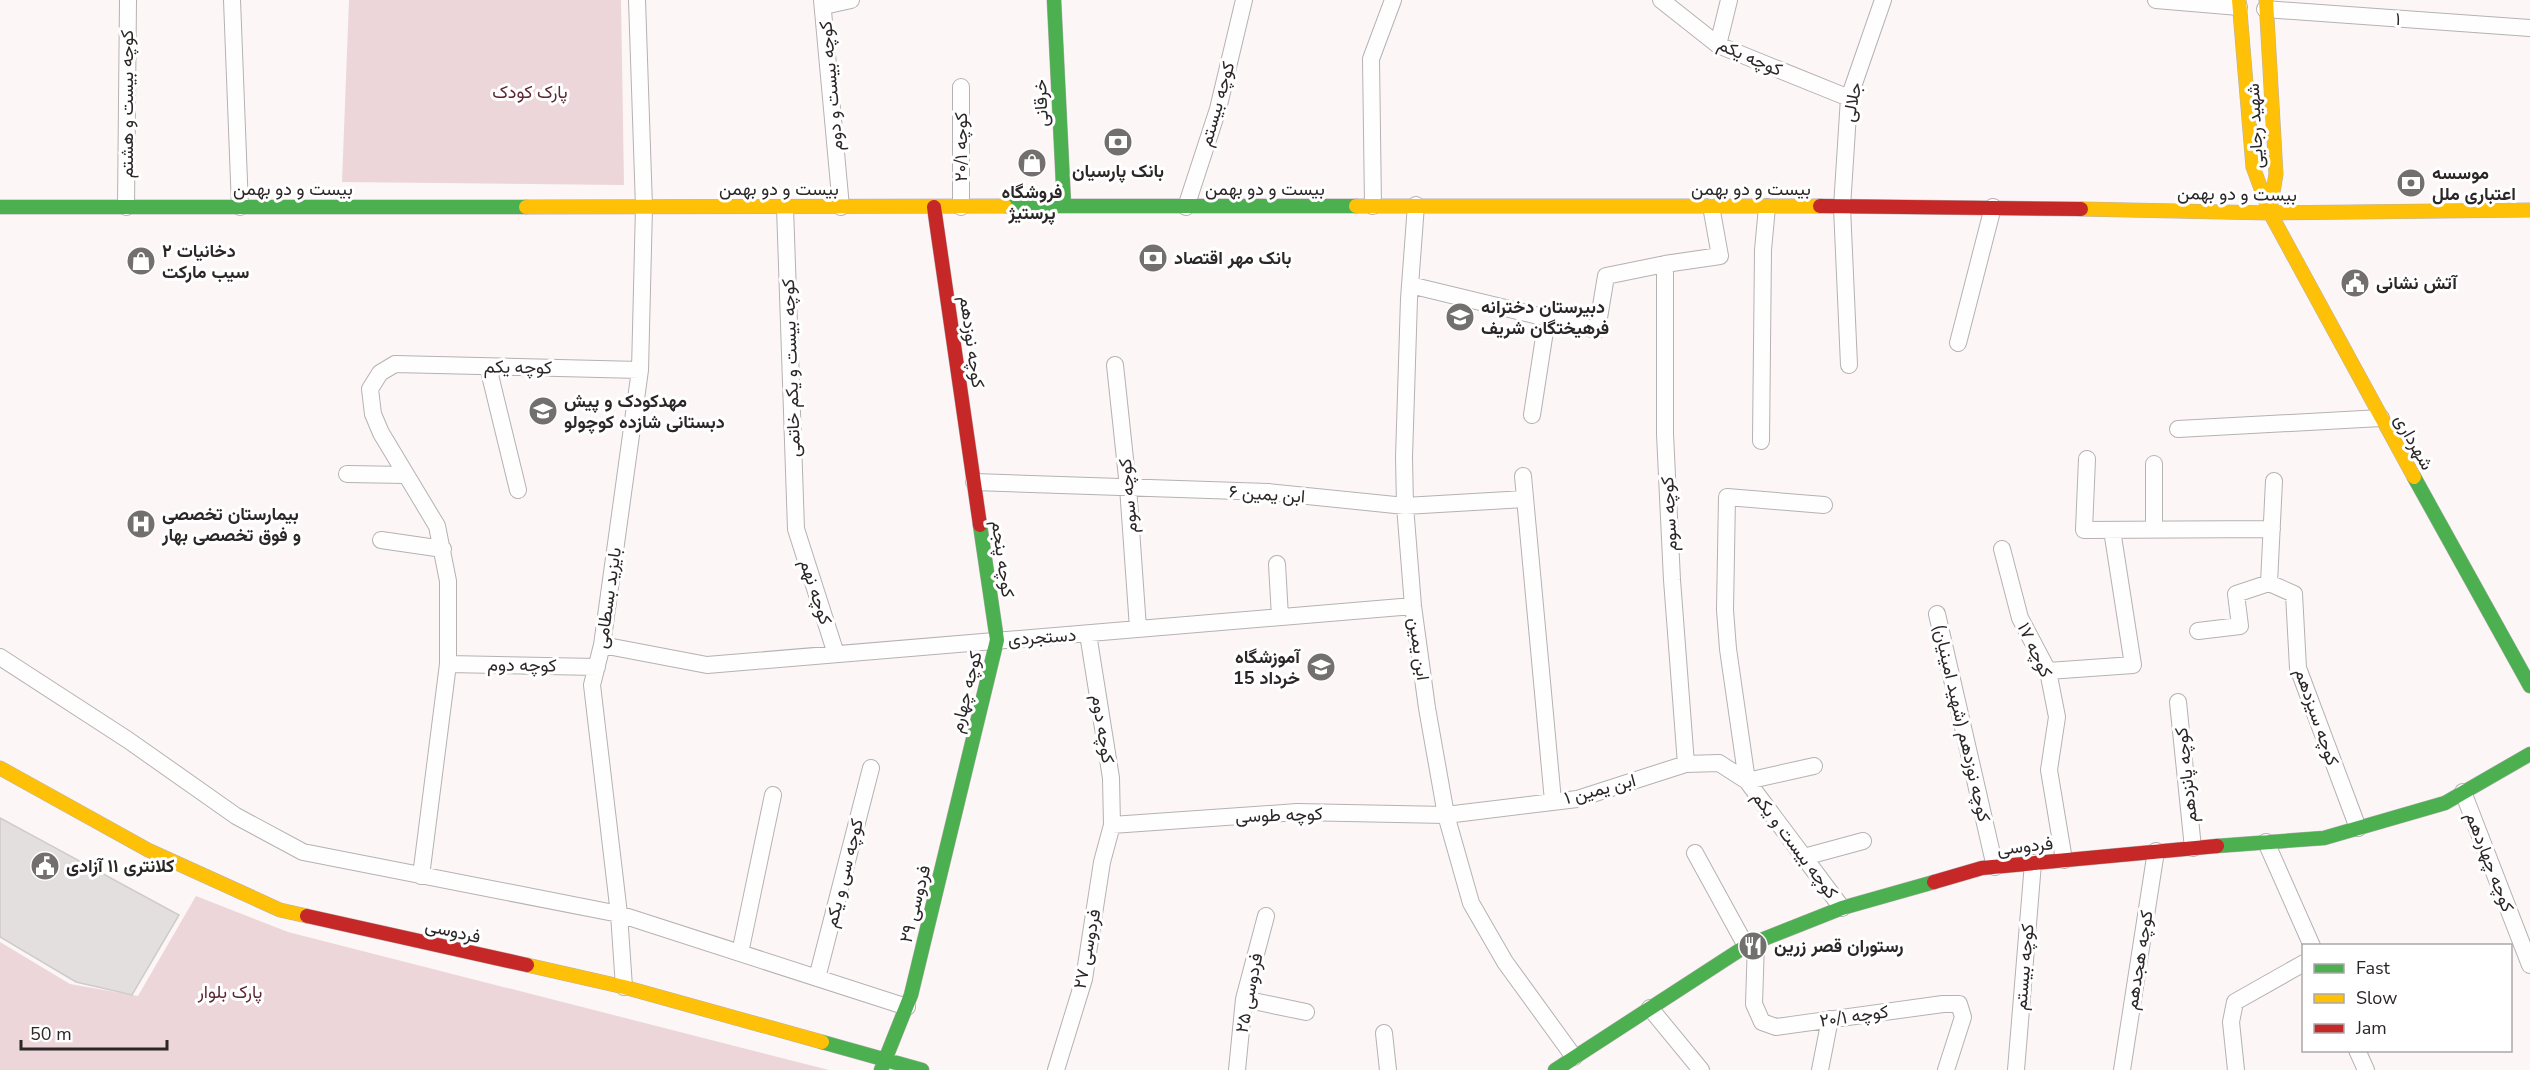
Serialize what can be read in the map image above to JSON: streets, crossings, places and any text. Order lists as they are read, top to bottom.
{
  "streets": {
    "main road": [
      "خرقانی",
      "شهید رجایی",
      "بیست و دو بهمن",
      "کوچه نوزدهم",
      "شهرداری",
      "کوچه پنجم",
      "کوچه چهارم",
      "فردوسی",
      "فردوسی ۲۹"
    ],
    "street": [
      "۱",
      "کوچه یکم",
      "کوچه بیست و دوم",
      "جلالی",
      "کوچه بیست و هشتم",
      "کوچه بیستم",
      "کوچه ۲۰/۱",
      "کوچه بیست و یکم خاتمی",
      "ابن یمین ۶",
      "کوچه سوم",
      "کوچه نهم",
      "بایزید بسطامی",
      "دستجردی",
      "ابن یمین",
      "۱۷ کوچه",
      "کوچه دوم",
      "کوچه سیزدهم",
      "کوچه نوزدهم (شهید امینیان)",
      "کوچه پانزدهم",
      "ابن یمین ۱",
      "کوچه طوسی",
      "کوچه بیست و یکم",
      "کوچه چهاردهم",
      "کوچه سی و یکم",
      "فردوسی ۲۷",
      "کوچه هجدهم",
      "فردوسی ۲۵"
    ]
  },
  "crossings": [
    ["۱", "شهید رجایی"],
    ["کوچه یکم", "جلالی"],
    ["کوچه یکم", "بایزید بسطامی"],
    ["کوچه بیست و دوم", "بیست و دو بهمن"],
    ["جلالی", "بیست و دو بهمن"],
    ["خرقانی", "بیست و دو بهمن"],
    ["کوچه بیست و هشتم", "بیست و دو بهمن"],
    ["کوچه بیستم", "بیست و دو بهمن"],
    ["کوچه بیستم", "فردوسی"],
    ["شهید رجایی", "بیست و دو بهمن"],
    ["شهید رجایی", "شهرداری"],
    ["کوچه ۲۰/۱", "بیست و دو بهمن"],
    ["کوچه ۲۰/۱", "فردوسی"],
    ["بیست و دو بهمن", "کوچه نوزدهم"],
    ["بیست و دو بهمن", "کوچه بیست و یکم خاتمی"],
    ["بیست و دو بهمن", "شهرداری"],
    ["بیست و دو بهمن", "بایزید بسطامی"],
    ["بیست و دو بهمن", "ابن یمین"],
    ["کوچه نوزدهم", "کوچه پنجم"],
    ["کوچه بیست و یکم خاتمی", "کوچه نهم"],
    ["ابن یمین ۶", "کوچه سوم"],
    ["ابن یمین ۶", "ابن یمین"],
    ["کوچه سوم", "دستجردی"],
    ["کوچه سوم", "ابن یمین ۱"],
    ["کوچه پنجم", "دستجردی"],
    ["کوچه پنجم", "کوچه چهارم"],
    ["کوچه نهم", "دستجردی"],
    ["بایزید بسطامی", "دستجردی"],
    ["بایزید بسطامی", "کوچه دوم"],
    ["بایزید بسطامی", "فردوسی"],
    ["دستجردی", "ابن یمین"],
    ["دستجردی", "کوچه دوم"],
    ["دستجردی", "کوچه چهارم"],
    ["ابن یمین", "ابن یمین ۱"],
    ["ابن یمین", "کوچه طوسی"],
    ["ابن یمین", "فردوسی"],
    ["۱۷ کوچه", "فردوسی"],
    ["کوچه دوم", "کوچه طوسی"],
    ["کوچه دوم", "فردوسی ۲۷"],
    ["کوچه چهارم", "فردوسی ۲۹"],
    ["کوچه سیزدهم", "فردوسی"],
    ["کوچه نوزدهم (شهید امینیان)", "فردوسی"],
    ["کوچه پانزدهم", "فردوسی"],
    ["ابن یمین ۱", "کوچه طوسی"],
    ["ابن یمین ۱", "کوچه بیست و یکم"],
    ["کوچه طوسی", "فردوسی ۲۷"],
    ["کوچه بیست و یکم", "فردوسی"],
    ["فردوسی", "کوچه چهاردهم"],
    ["فردوسی", "فردوسی ۲۹"],
    ["فردوسی", "کوچه هجدهم"]
  ],
  "parks": ["پارک کودک", "پارک بلوار"],
  "places": {
    "bank": ["بانک پارسیان", "موسسه اعتباری ملل", "بانک مهر اقتصاد"],
    "shop": ["فروشگاه پرستيژ", "دخانیات ۲ سیب مارکت"],
    "public building": ["آتش نشانی", "کلانتری ۱۱ آزادی"],
    "school or university": ["دبیرستان دخترانه فرهیختگان شریف", "مهدکودک و پیش دبستانی شازده کوچولو", "آموزشگاه 15 خرداد"],
    "hospital": ["بیمارستان تخصصی و فوق تخصصی بهار"],
    "restaurant": ["رستوران قصر زرین"]
  },
  "legend": ["Fast", "Slow", "Jam"],
  "scale_bar": "50 m"
}
